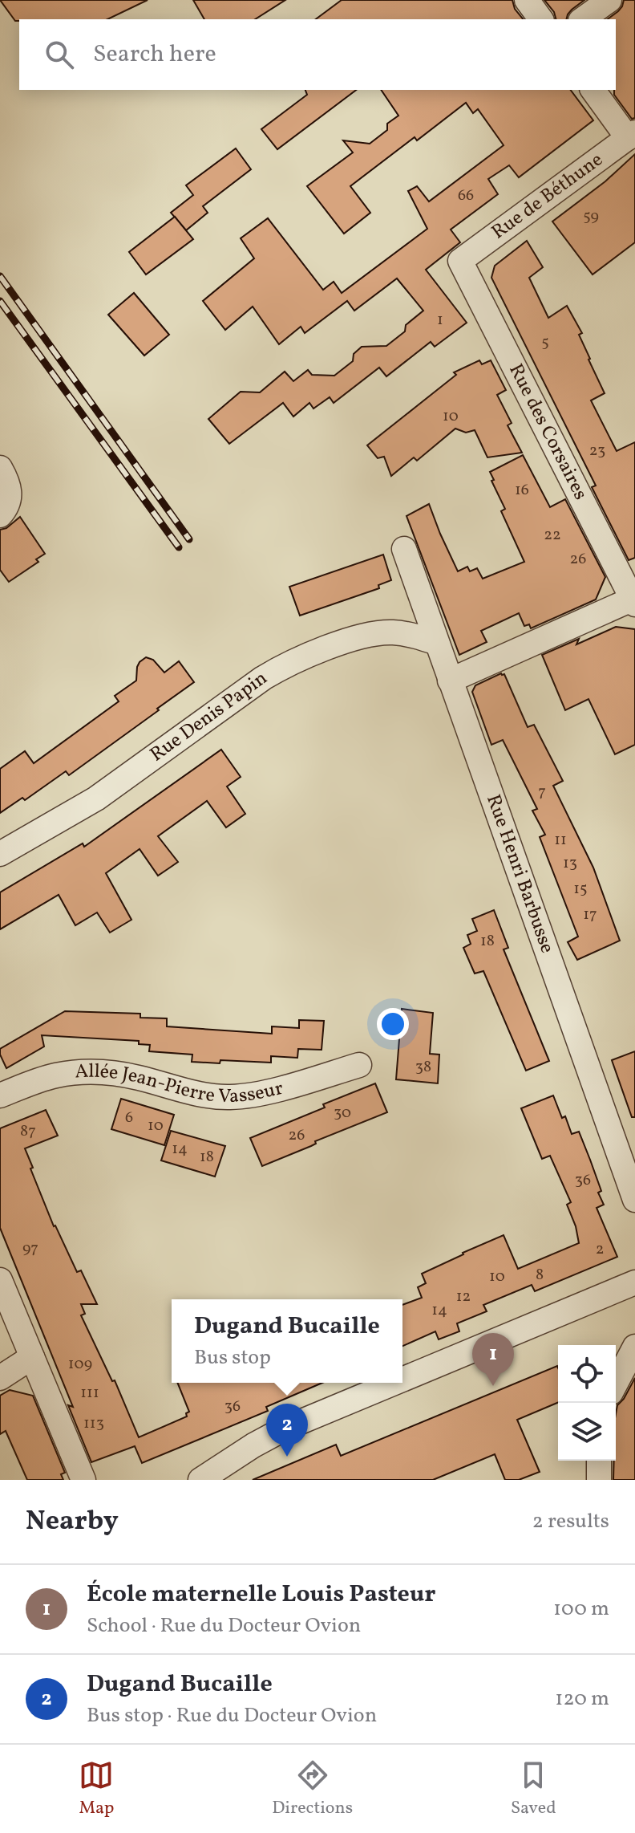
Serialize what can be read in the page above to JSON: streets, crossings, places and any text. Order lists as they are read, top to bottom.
{
  "streets": {
    "street": [
      "Rue de Béthune",
      "Rue des Corsaires",
      "Rue Denis Papin",
      "Rue Henri Barbusse",
      "Allée Jean-Pierre Vasseur"
    ]
  },
  "crossings": [
    ["Rue de Béthune", "Rue des Corsaires"],
    ["Rue Denis Papin", "Rue Henri Barbusse"]
  ],
  "house_numbers": [
    "66",
    "59",
    "1",
    "5",
    "10",
    "23",
    "16",
    "22",
    "26",
    "7",
    "11",
    "13",
    "15",
    "17",
    "18",
    "38",
    "30",
    "6",
    "10",
    "87",
    "26",
    "14",
    "18",
    "36",
    "97",
    "2",
    "8",
    "10",
    "12",
    "14",
    "109",
    "111",
    "36",
    "113"
  ],
  "page": {
    "search": "Search here",
    "popup": ["Dugand Bucaille", "Bus stop"],
    "pins": ["1", "2"],
    "heading": ["Nearby", "2 results"],
    "list": [
      {
        "mark": "1",
        "name": "École maternelle Louis Pasteur",
        "note": "School · Rue du Docteur Ovion",
        "value": "100 m"
      },
      {
        "mark": "2",
        "name": "Dugand Bucaille",
        "note": "Bus stop · Rue du Docteur Ovion",
        "value": "120 m"
      }
    ],
    "nav": ["Map", "Directions", "Saved"]
  }
}
